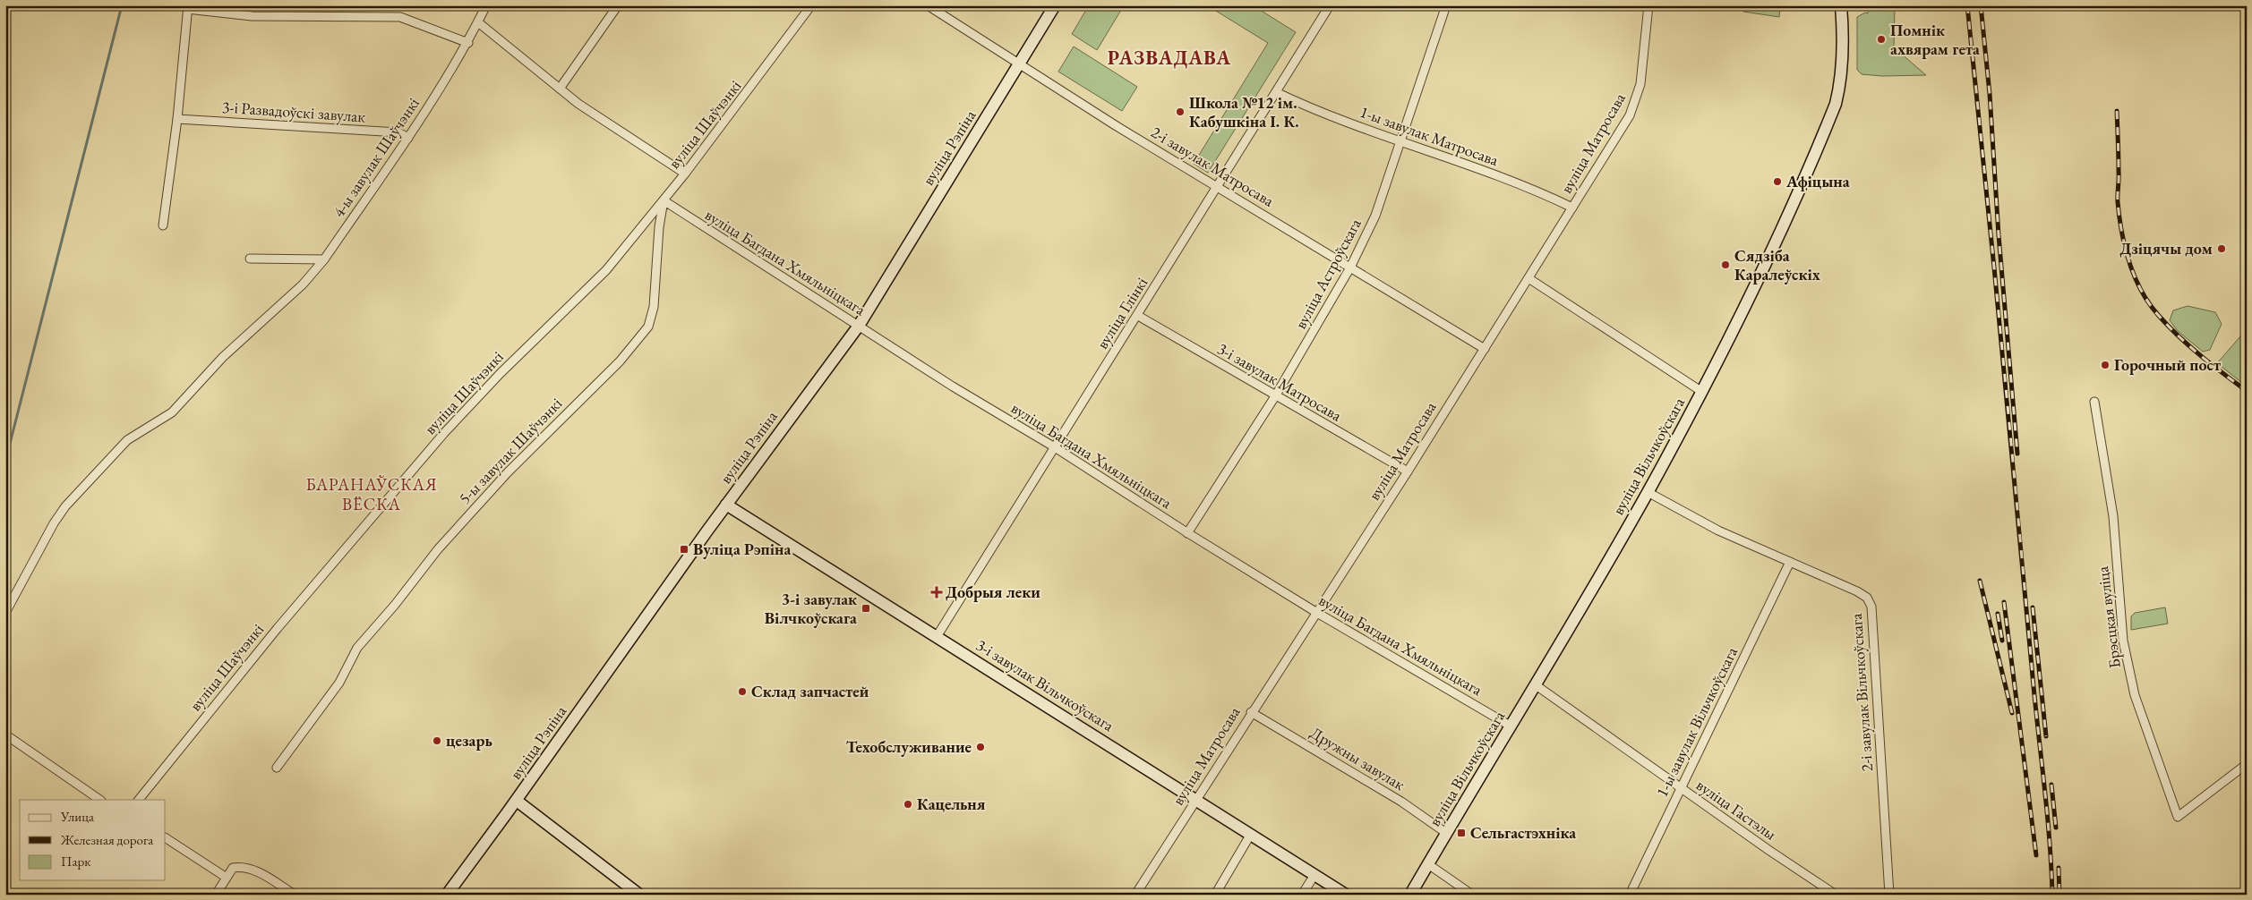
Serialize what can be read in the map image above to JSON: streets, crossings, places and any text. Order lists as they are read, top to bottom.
{
  "streets": {
    "street": [
      "3-і Развадоўскі завулак",
      "вуліца Шаўчэнкі",
      "1-ы завулак Матросава",
      "вуліца Матросава",
      "вуліца Рэпіна",
      "4-ы завулак Шаўчэнкі",
      "2-і завулак Матросава",
      "вуліца Багдана Хмяльніцкага",
      "вуліца Астроўскага",
      "вуліца Глінкі",
      "3-і завулак Матросава",
      "5-ы завулак Шаўчэнкі",
      "вуліца Вільчкоўскага",
      "Брэсцкая вуліца",
      "3-і завулак Вільчкоўскага",
      "2-і завулак Вільчкоўскага",
      "1-ы завулак Вільчкоўскага",
      "Дружны завулак",
      "вуліца Гастэлы"
    ]
  },
  "crossings": [
    ["3-і Развадоўскі завулак", "4-ы завулак Шаўчэнкі"],
    ["вуліца Шаўчэнкі", "вуліца Багдана Хмяльніцкага"],
    ["вуліца Шаўчэнкі", "5-ы завулак Шаўчэнкі"],
    ["1-ы завулак Матросава", "вуліца Матросава"],
    ["1-ы завулак Матросава", "вуліца Астроўскага"],
    ["1-ы завулак Матросава", "вуліца Глінкі"],
    ["вуліца Матросава", "2-і завулак Матросава"],
    ["вуліца Матросава", "вуліца Багдана Хмяльніцкага"],
    ["вуліца Матросава", "3-і завулак Матросава"],
    ["вуліца Матросава", "3-і завулак Вільчкоўскага"],
    ["вуліца Матросава", "Дружны завулак"],
    ["вуліца Рэпіна", "2-і завулак Матросава"],
    ["вуліца Рэпіна", "вуліца Багдана Хмяльніцкага"],
    ["вуліца Рэпіна", "3-і завулак Вільчкоўскага"],
    ["2-і завулак Матросава", "вуліца Астроўскага"],
    ["2-і завулак Матросава", "вуліца Глінкі"],
    ["вуліца Багдана Хмяльніцкага", "вуліца Астроўскага"],
    ["вуліца Багдана Хмяльніцкага", "вуліца Глінкі"],
    ["вуліца Багдана Хмяльніцкага", "5-ы завулак Шаўчэнкі"],
    ["вуліца Багдана Хмяльніцкага", "вуліца Вільчкоўскага"],
    ["вуліца Астроўскага", "3-і завулак Матросава"],
    ["вуліца Глінкі", "3-і завулак Матросава"],
    ["вуліца Глінкі", "3-і завулак Вільчкоўскага"],
    ["вуліца Вільчкоўскага", "2-і завулак Вільчкоўскага"],
    ["вуліца Вільчкоўскага", "Дружны завулак"],
    ["вуліца Вільчкоўскага", "вуліца Гастэлы"],
    ["2-і завулак Вільчкоўскага", "1-ы завулак Вільчкоўскага"],
    ["1-ы завулак Вільчкоўскага", "вуліца Гастэлы"]
  ],
  "districts": ["РАЗВАДАВА", "БАРАНАЎСКАЯ ВЁСКА"],
  "places": {
    "other": [
      "Помнік ахвярам гета",
      "Школа №12 ім. Кабушкіна І. К.",
      "Афіцына",
      "Дзіцячы дом",
      "Сядзіба Каралеўскіх",
      "Горочный пост",
      "Склад запчастей",
      "цезарь",
      "Техобслуживание",
      "Кацельня"
    ],
    "transit": ["Вуліца Рэпіна", "3-і завулак Вілчкоўскага", "Сельгастэхніка"],
    "health": ["Добрыя леки"]
  },
  "legend": ["Улица", "Железная дорога", "Парк"]
}
